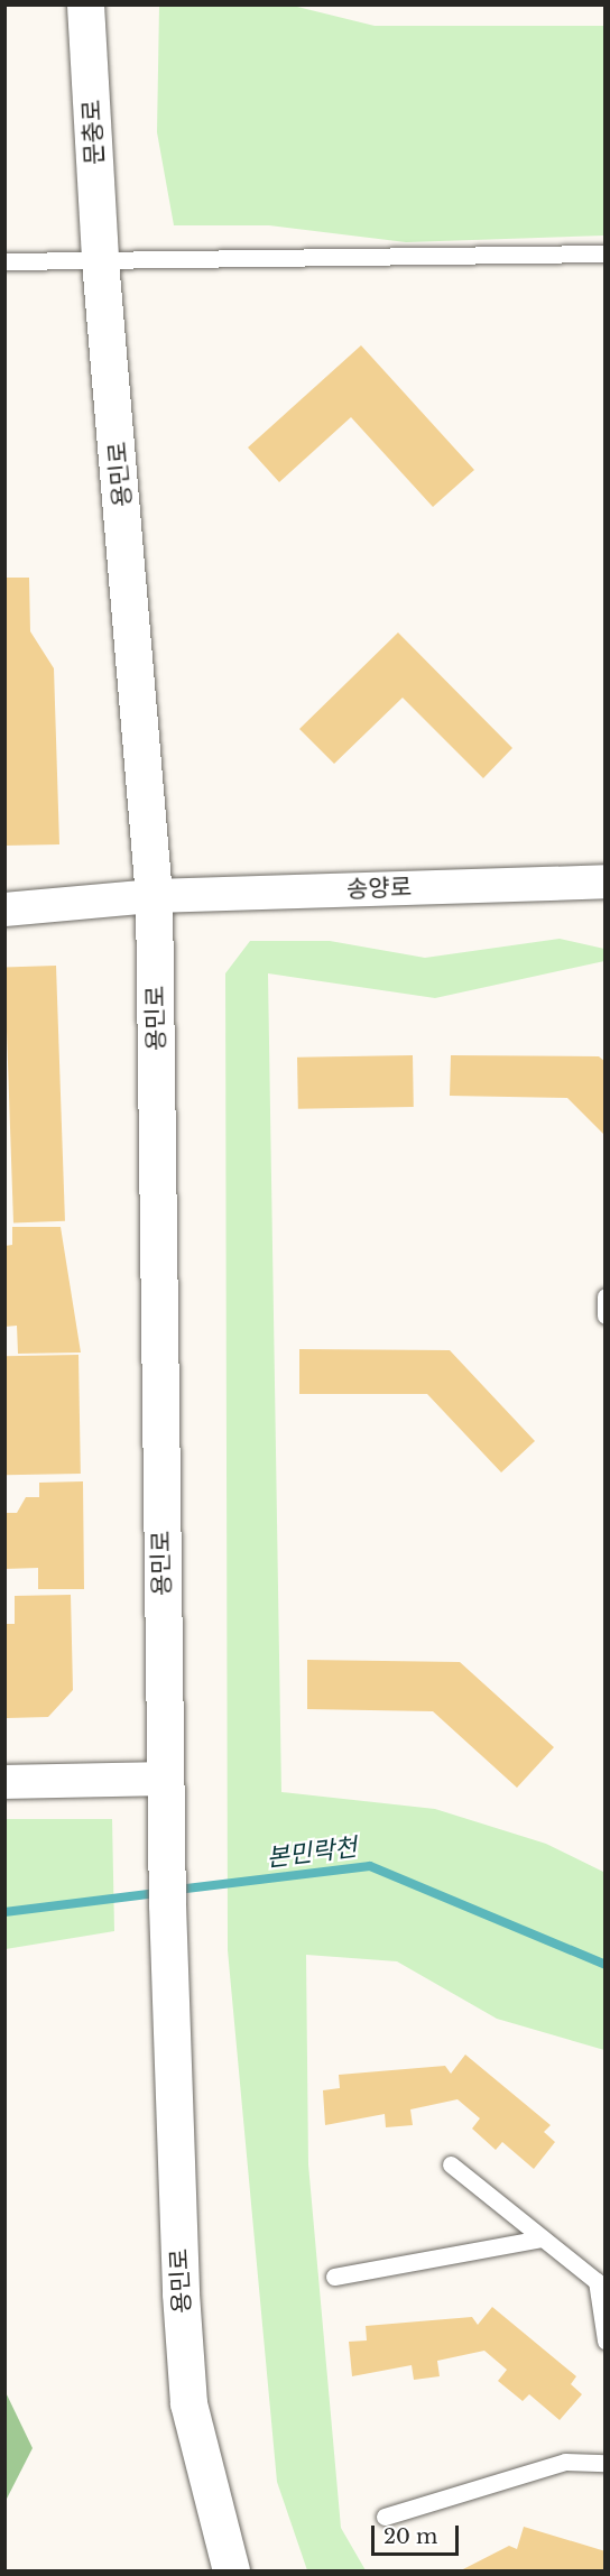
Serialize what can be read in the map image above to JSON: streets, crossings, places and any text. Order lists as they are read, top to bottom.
{
  "streets": {
    "street": ["문충로", "용민로", "송양로"]
  },
  "crossings": [
    ["문충로", "용민로"],
    ["용민로", "송양로"]
  ],
  "water": ["본민락천"],
  "scale_bar": "20 m"
}
